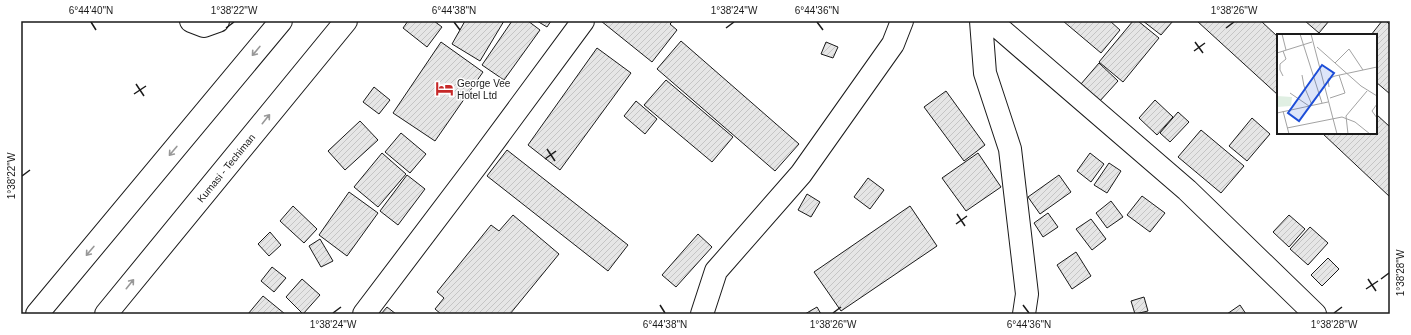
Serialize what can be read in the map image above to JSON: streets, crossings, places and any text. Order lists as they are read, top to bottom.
{
  "streets": {
    "main road": ["Kumasi - Techiman"]
  },
  "places": {
    "hotel": ["George Vee Hotel Ltd"]
  },
  "coordinates": [
    "6°44'40\"N",
    "1°38'22\"W",
    "6°44'38\"N",
    "1°38'24\"W",
    "6°44'36\"N",
    "1°38'26\"W",
    "1°38'28\"W"
  ]
}
